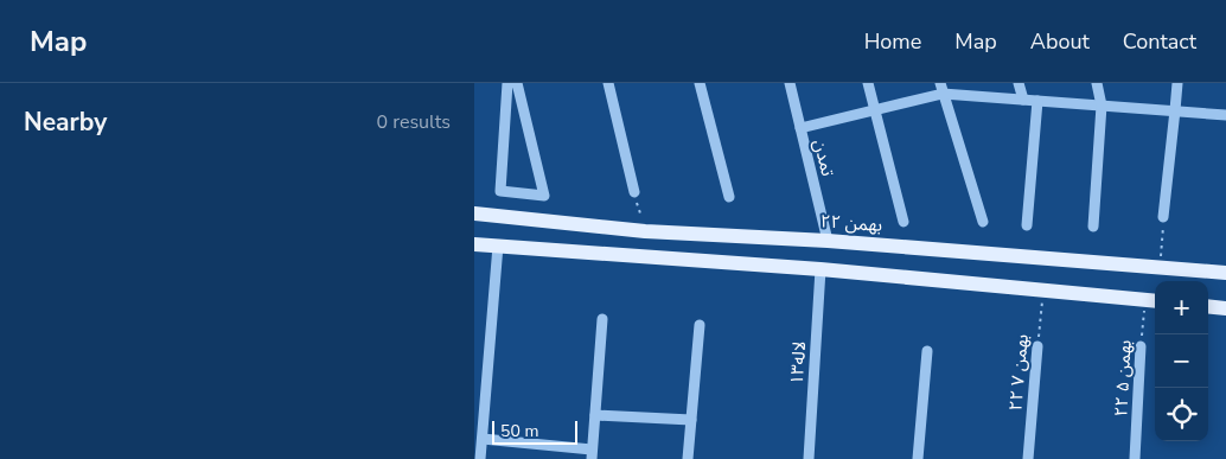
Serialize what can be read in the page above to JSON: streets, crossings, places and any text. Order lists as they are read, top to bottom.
{
  "streets": {
    "main road": ["۲۲ بهمن"],
    "street": [
      "تمدن",
      "لاله۱۳",
      "۲۲ بهمن ۷",
      "۲۲ بهمن ۵"
    ]
  },
  "crossings": [
    ["تمدن", "۲۲ بهمن"]
  ],
  "scale_bar": "50 m",
  "page": {
    "header": "Map",
    "nav": [
      "Home",
      "Map",
      "About",
      "Contact"
    ],
    "heading": ["Nearby", "0 results"],
    "map_buttons": ["+", "−"],
    "scale": "50 m"
  }
}
